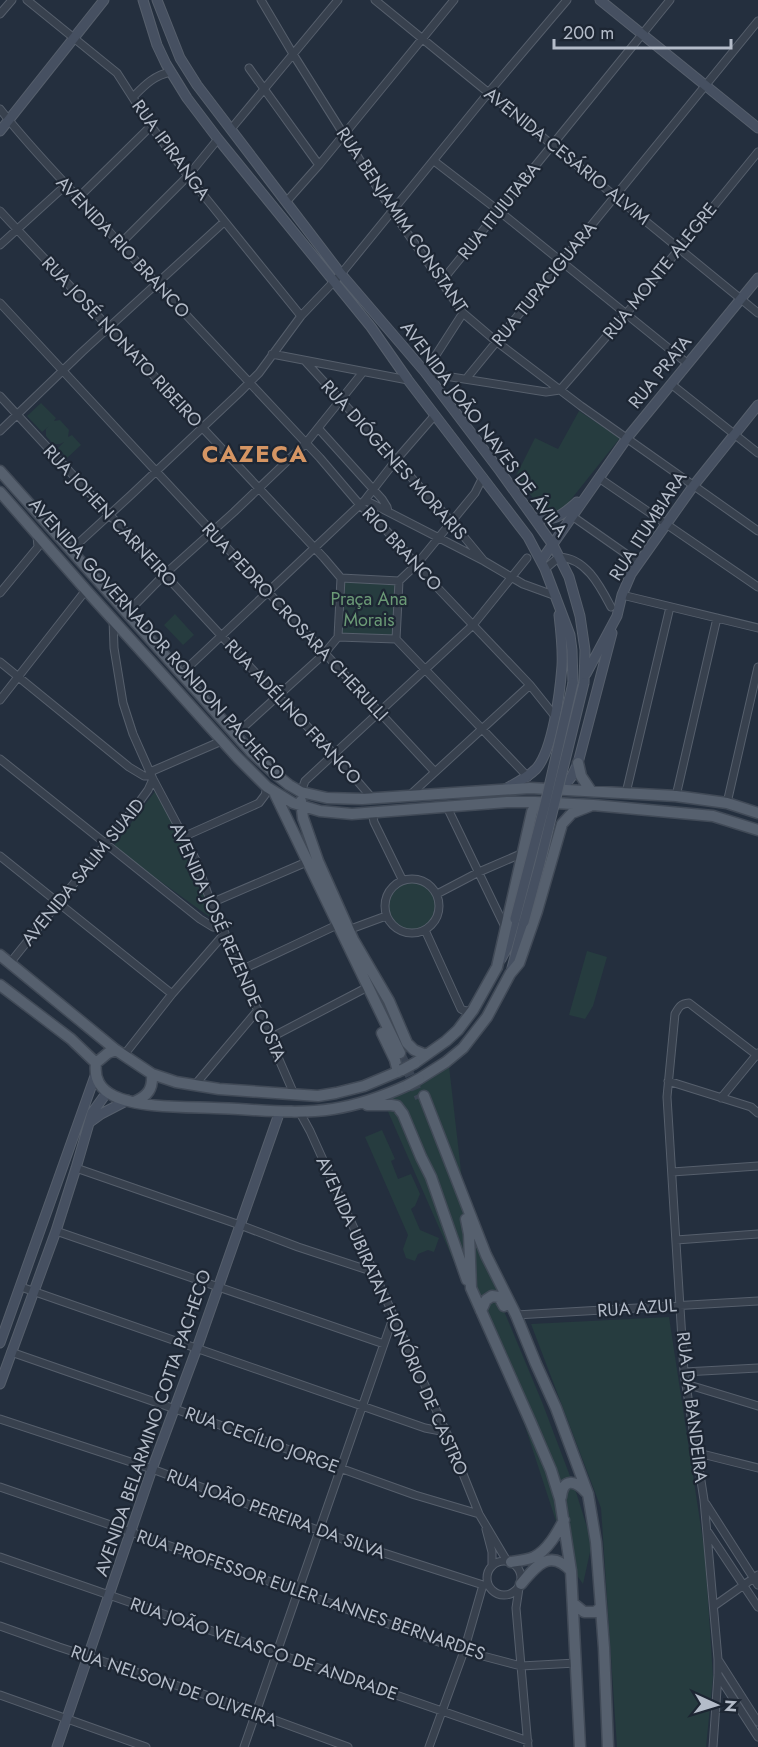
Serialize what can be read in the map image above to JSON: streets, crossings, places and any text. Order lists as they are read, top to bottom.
{
  "streets": {
    "main road": [
      "RUA PRATA",
      "AVENIDA JOÃO NAVES DE ÁVILA",
      "RUA ITUMBIARA",
      "AVENIDA GOVERNADOR RONDON PACHECO",
      "AVENIDA BELARMINO COTTA PACHECO"
    ],
    "street": [
      "RUA IPIRANGA",
      "AVENIDA CESÁRIO ALVIM",
      "RUA ITUIUTABA",
      "RUA BENJAMIM CONSTANT",
      "AVENIDA RIO BRANCO",
      "RUA MONTE ALEGRE",
      "RUA TUPACIGUARA",
      "RUA JOSÉ NONATO RIBEIRO",
      "RUA DIÓGENES MORARIS",
      "RUA JOHEN CARNEIRO",
      "RIO BRANCO",
      "RUA PEDRO CROSARA CHERULLI",
      "RUA ADÉLINO FRANCO",
      "AVENIDA SALIM SUAID",
      "AVENIDA JOSÉ REZENDE COSTA",
      "RUA AZUL",
      "AVENIDA UBIRATAN HONÓRIO DE CASTRO",
      "RUA DA BANDEIRA",
      "RUA CECÍLIO JORGE",
      "RUA JOÃO PEREIRA DA SILVA",
      "RUA PROFESSOR EULER LANNES BERNARDES",
      "RUA JOÃO VELASCO DE ANDRADE",
      "RUA NELSON DE OLIVEIRA"
    ]
  },
  "crossings": [
    ["AVENIDA CESÁRIO ALVIM", "RUA ITUIUTABA"],
    ["AVENIDA CESÁRIO ALVIM", "RUA MONTE ALEGRE"],
    ["AVENIDA CESÁRIO ALVIM", "RUA TUPACIGUARA"],
    ["AVENIDA CESÁRIO ALVIM", "RUA PRATA"],
    ["RUA ITUIUTABA", "RUA BENJAMIM CONSTANT"],
    ["RUA BENJAMIM CONSTANT", "RUA MONTE ALEGRE"],
    ["RUA BENJAMIM CONSTANT", "RUA TUPACIGUARA"],
    ["RUA BENJAMIM CONSTANT", "RUA PRATA"],
    ["RUA BENJAMIM CONSTANT", "RUA ITUMBIARA"],
    ["AVENIDA RIO BRANCO", "RIO BRANCO"],
    ["RUA PRATA", "AVENIDA JOÃO NAVES DE ÁVILA"],
    ["AVENIDA JOÃO NAVES DE ÁVILA", "RUA ITUMBIARA"],
    ["AVENIDA JOÃO NAVES DE ÁVILA", "AVENIDA GOVERNADOR RONDON PACHECO"],
    ["AVENIDA JOÃO NAVES DE ÁVILA", "AVENIDA JOSÉ REZENDE COSTA"],
    ["AVENIDA JOÃO NAVES DE ÁVILA", "AVENIDA UBIRATAN HONÓRIO DE CASTRO"],
    ["AVENIDA JOÃO NAVES DE ÁVILA", "AVENIDA BELARMINO COTTA PACHECO"],
    ["RUA JOHEN CARNEIRO", "RUA ADÉLINO FRANCO"],
    ["RIO BRANCO", "AVENIDA GOVERNADOR RONDON PACHECO"],
    ["AVENIDA GOVERNADOR RONDON PACHECO", "RUA ADÉLINO FRANCO"],
    ["AVENIDA GOVERNADOR RONDON PACHECO", "AVENIDA JOSÉ REZENDE COSTA"],
    ["AVENIDA SALIM SUAID", "AVENIDA JOSÉ REZENDE COSTA"],
    ["RUA AZUL", "RUA DA BANDEIRA"],
    ["AVENIDA UBIRATAN HONÓRIO DE CASTRO", "RUA CECÍLIO JORGE"],
    ["AVENIDA UBIRATAN HONÓRIO DE CASTRO", "RUA JOÃO PEREIRA DA SILVA"],
    ["AVENIDA BELARMINO COTTA PACHECO", "RUA CECÍLIO JORGE"],
    ["AVENIDA BELARMINO COTTA PACHECO", "RUA JOÃO PEREIRA DA SILVA"],
    ["AVENIDA BELARMINO COTTA PACHECO", "RUA PROFESSOR EULER LANNES BERNARDES"],
    ["AVENIDA BELARMINO COTTA PACHECO", "RUA JOÃO VELASCO DE ANDRADE"],
    ["AVENIDA BELARMINO COTTA PACHECO", "RUA NELSON DE OLIVEIRA"]
  ],
  "districts": ["CAZECA"],
  "parks": ["Praça Ana Morais"],
  "scale_bar": "200 m",
  "north": "right"
}
